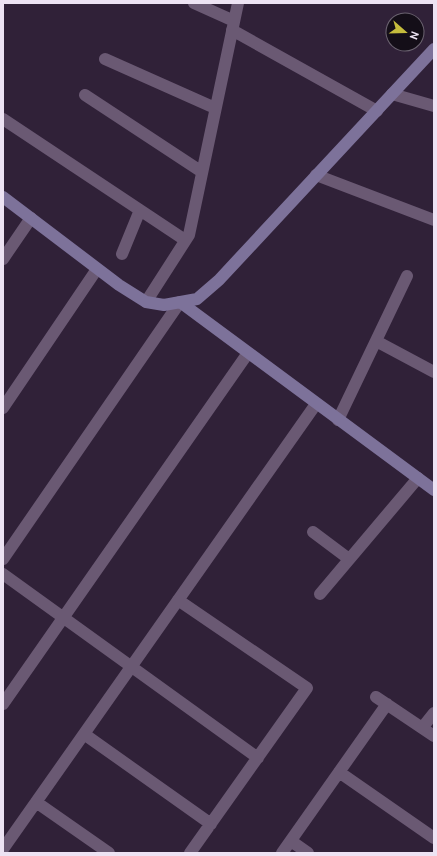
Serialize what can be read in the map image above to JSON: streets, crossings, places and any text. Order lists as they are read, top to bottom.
{
  "north": "right"
}
